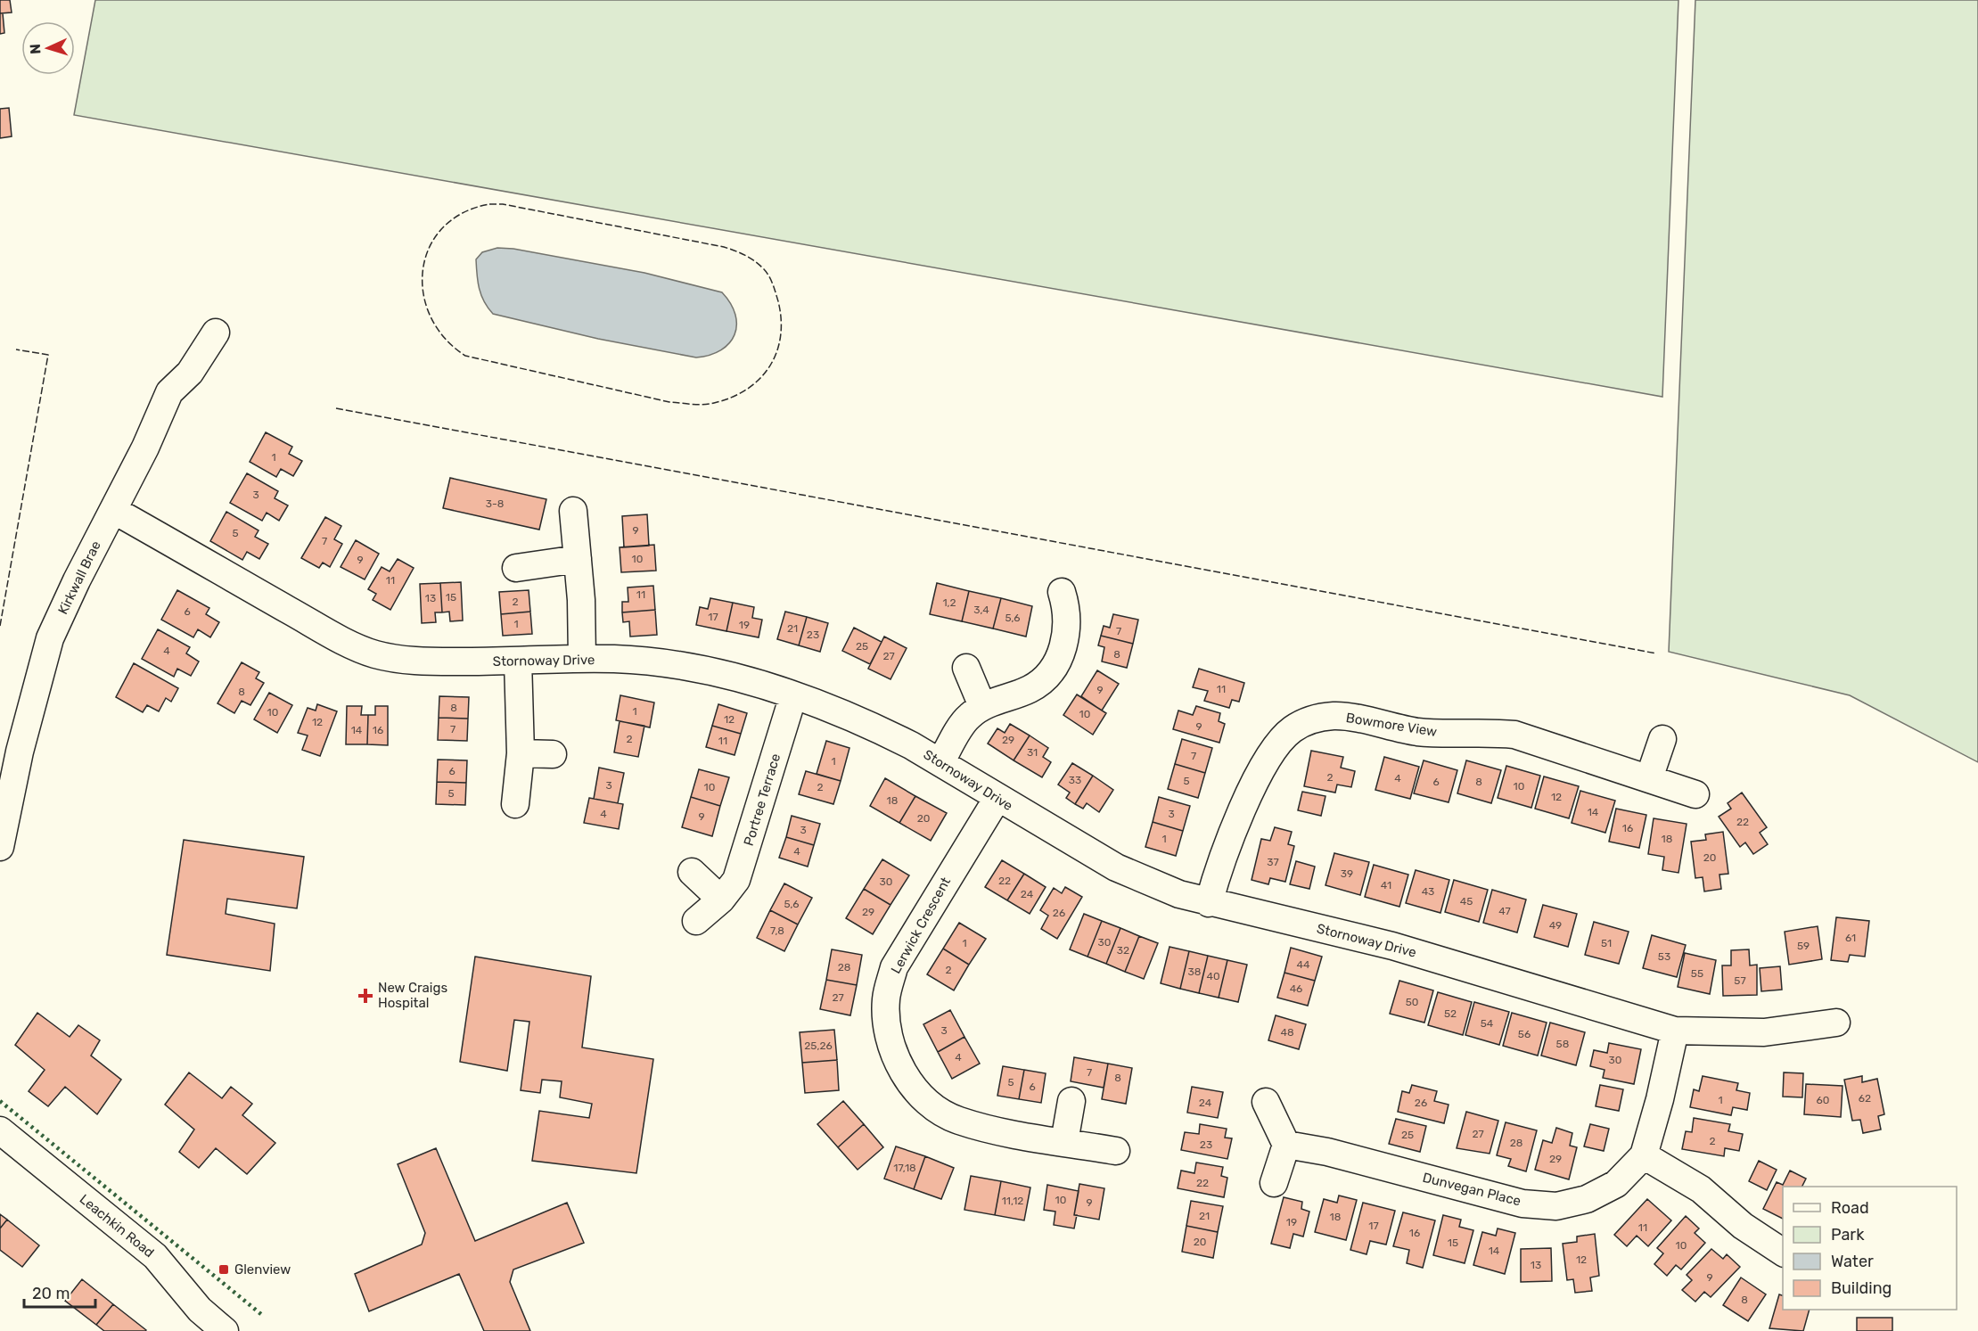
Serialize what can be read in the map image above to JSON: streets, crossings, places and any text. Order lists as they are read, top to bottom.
{
  "streets": {
    "street": [
      "Kirkwall Brae",
      "Stornoway Drive",
      "Bowmore View",
      "Portree Terrace",
      "Lerwick Crescent",
      "Dunvegan Place",
      "Leachkin Road"
    ]
  },
  "crossings": [
    ["Kirkwall Brae", "Stornoway Drive"],
    ["Stornoway Drive", "Bowmore View"],
    ["Stornoway Drive", "Portree Terrace"],
    ["Stornoway Drive", "Lerwick Crescent"],
    ["Stornoway Drive", "Dunvegan Place"]
  ],
  "places": {
    "health": ["New Craigs Hospital"],
    "transit": ["Glenview"]
  },
  "house_numbers": [
    "1",
    "3",
    "3-8",
    "9",
    "5",
    "7",
    "10",
    "9",
    "11",
    "11",
    "15",
    "13",
    "2",
    "1,2",
    "3,4",
    "6",
    "17",
    "5,6",
    "1",
    "19",
    "21",
    "7",
    "23",
    "25",
    "4",
    "8",
    "27",
    "11",
    "9",
    "8",
    "8",
    "1",
    "10",
    "10",
    "12",
    "12",
    "9",
    "7",
    "14",
    "16",
    "2",
    "29",
    "11",
    "31",
    "7",
    "1",
    "6",
    "2",
    "4",
    "33",
    "5",
    "6",
    "8",
    "3",
    "10",
    "10",
    "2",
    "5",
    "12",
    "18",
    "14",
    "4",
    "3",
    "9",
    "20",
    "22",
    "16",
    "3",
    "1",
    "18",
    "4",
    "20",
    "37",
    "39",
    "22",
    "30",
    "41",
    "43",
    "24",
    "45",
    "5,6",
    "47",
    "29",
    "26",
    "49",
    "7,8",
    "61",
    "30",
    "1",
    "51",
    "59",
    "32",
    "53",
    "44",
    "28",
    "2",
    "38",
    "55",
    "40",
    "57",
    "46",
    "27",
    "50",
    "52",
    "54",
    "3",
    "48",
    "56",
    "58",
    "25,26",
    "4",
    "30",
    "7",
    "8",
    "5",
    "6",
    "62",
    "1",
    "60",
    "24",
    "26",
    "27",
    "25",
    "2",
    "28",
    "23",
    "29",
    "17,18",
    "22",
    "10",
    "11,12",
    "9",
    "21",
    "18",
    "19",
    "17",
    "11",
    "16",
    "20",
    "15",
    "10",
    "14",
    "12",
    "13",
    "9",
    "8"
  ],
  "legend": [
    "Road",
    "Park",
    "Water",
    "Building"
  ],
  "scale_bar": "20 m",
  "north": "left"
}
